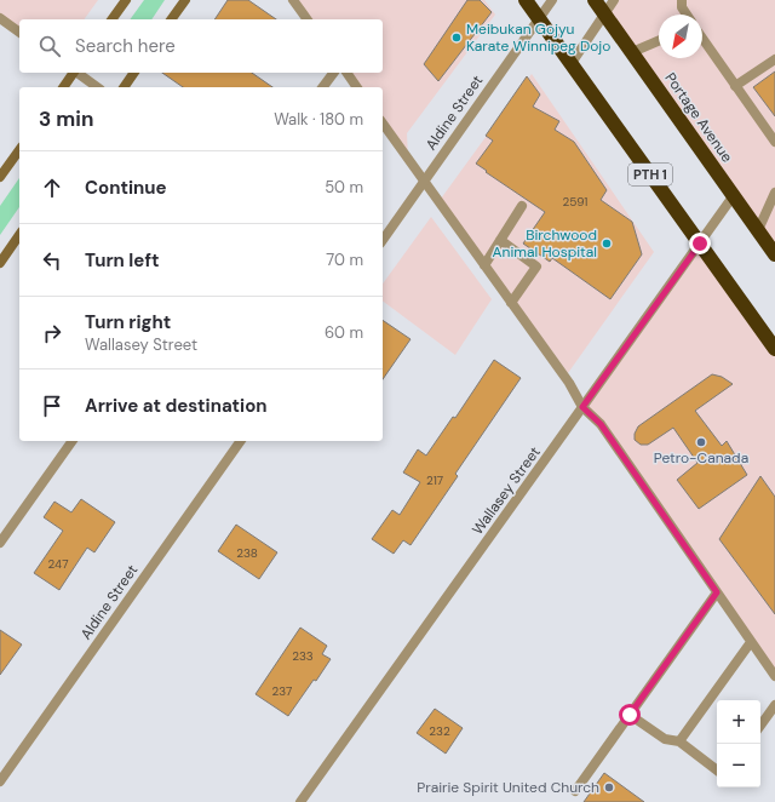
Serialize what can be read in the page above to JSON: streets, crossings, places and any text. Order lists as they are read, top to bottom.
{
  "streets": {
    "highway": ["Portage Avenue", "PTH 1"],
    "street": ["Aldine Street", "Wallasey Street"]
  },
  "crossings": [
    ["Aldine Street", "PTH 1"],
    ["Portage Avenue", "Wallasey Street"],
    ["PTH 1", "Wallasey Street"]
  ],
  "places": [
    "Meibukan Gojyu Karate Winnipeg Dojo",
    "Birchwood Animal Hospital",
    "Petro-Canada",
    "Prairie Spirit United Church"
  ],
  "house_numbers": [
    "2591",
    "217",
    "238",
    "247",
    "233",
    "237",
    "232"
  ],
  "north": "bottom left",
  "page": {
    "search": "Search here",
    "heading": ["3 min", "Walk · 180 m"],
    "list": [
      ["Continue", "50 m"],
      ["Turn left", "70 m"],
      ["Turn right", "Wallasey Street", "60 m"],
      "Arrive at destination"
    ],
    "map_buttons": ["+", "−"]
  }
}
